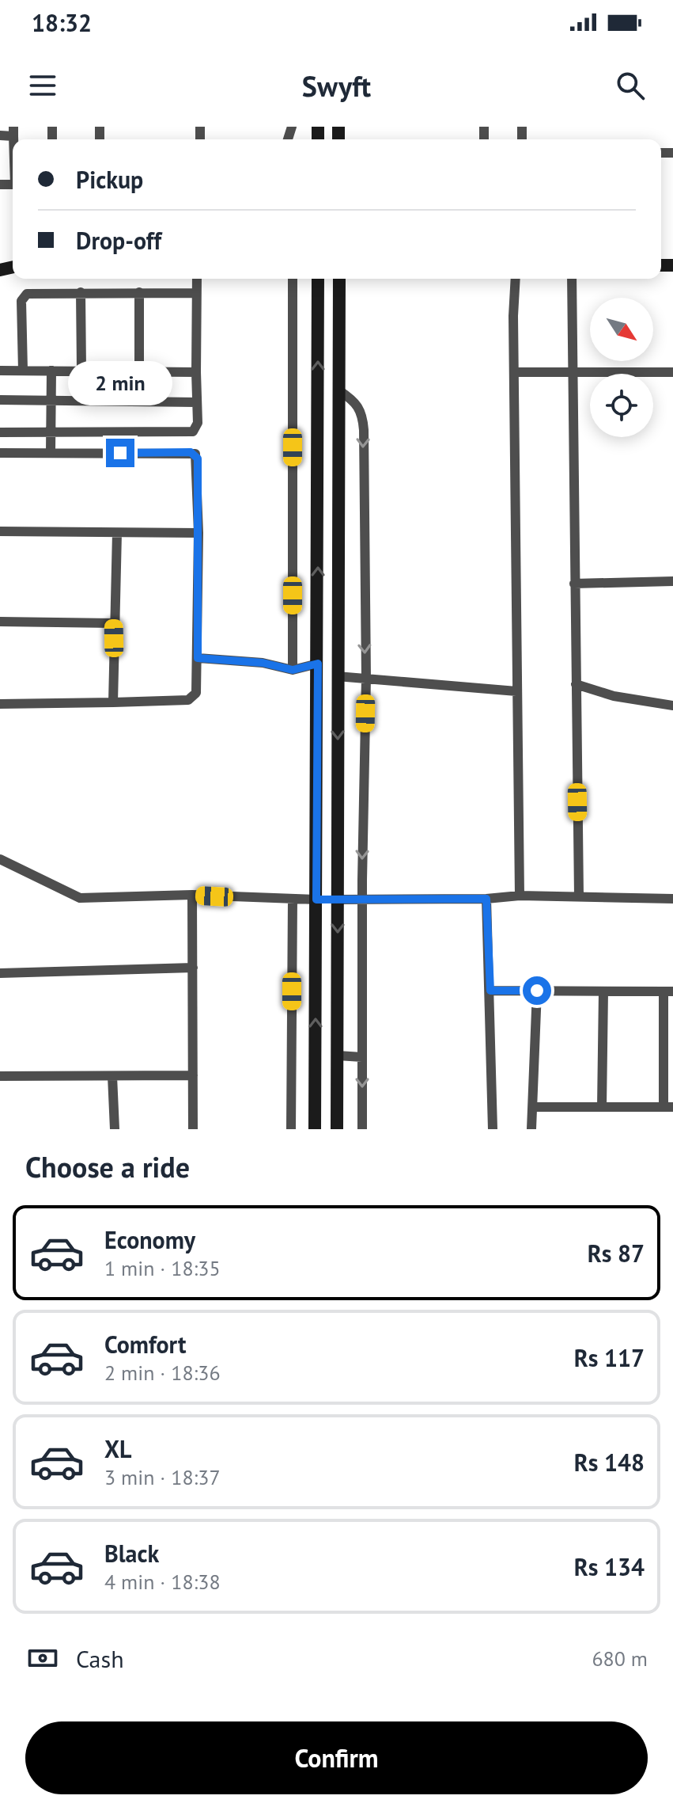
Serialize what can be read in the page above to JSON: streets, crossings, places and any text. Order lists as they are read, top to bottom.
{
  "north": "bottom right",
  "page": {
    "status": "18:32",
    "header": "Swyft",
    "banner": ["Pickup", "Drop-off"],
    "bubble": "2 min",
    "heading": "Choose a ride",
    "list": [
      {
        "name": "Economy",
        "note": "1 min · 18:35",
        "value": "Rs 87"
      },
      {
        "name": "Comfort",
        "note": "2 min · 18:36",
        "value": "Rs 117"
      },
      {
        "name": "XL",
        "note": "3 min · 18:37",
        "value": "Rs 148"
      },
      {
        "name": "Black",
        "note": "4 min · 18:38",
        "value": "Rs 134"
      }
    ],
    "pay": ["Cash", "680 m"],
    "buttons": "Confirm"
  }
}
